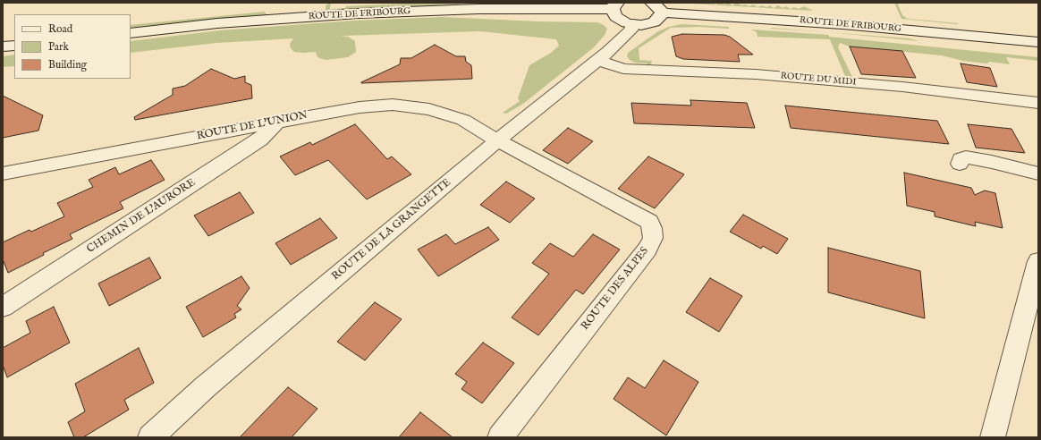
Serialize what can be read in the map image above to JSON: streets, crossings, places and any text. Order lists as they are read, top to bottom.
{
  "streets": {
    "street": [
      "ROUTE DE FRIBOURG",
      "ROUTE DU MIDI",
      "ROUTE DE L'UNION",
      "CHEMIN DE L'AURORE",
      "ROUTE DE LA GRANGETTE",
      "ROUTE DES ALPES"
    ]
  },
  "crossings": [
    ["ROUTE DE FRIBOURG", "ROUTE DE LA GRANGETTE"],
    ["ROUTE DU MIDI", "ROUTE DE LA GRANGETTE"],
    ["ROUTE DE L'UNION", "CHEMIN DE L'AURORE"],
    ["ROUTE DE L'UNION", "ROUTE DE LA GRANGETTE"],
    ["ROUTE DE L'UNION", "ROUTE DES ALPES"],
    ["ROUTE DE LA GRANGETTE", "ROUTE DES ALPES"]
  ],
  "legend": ["Road", "Park", "Building"]
}
